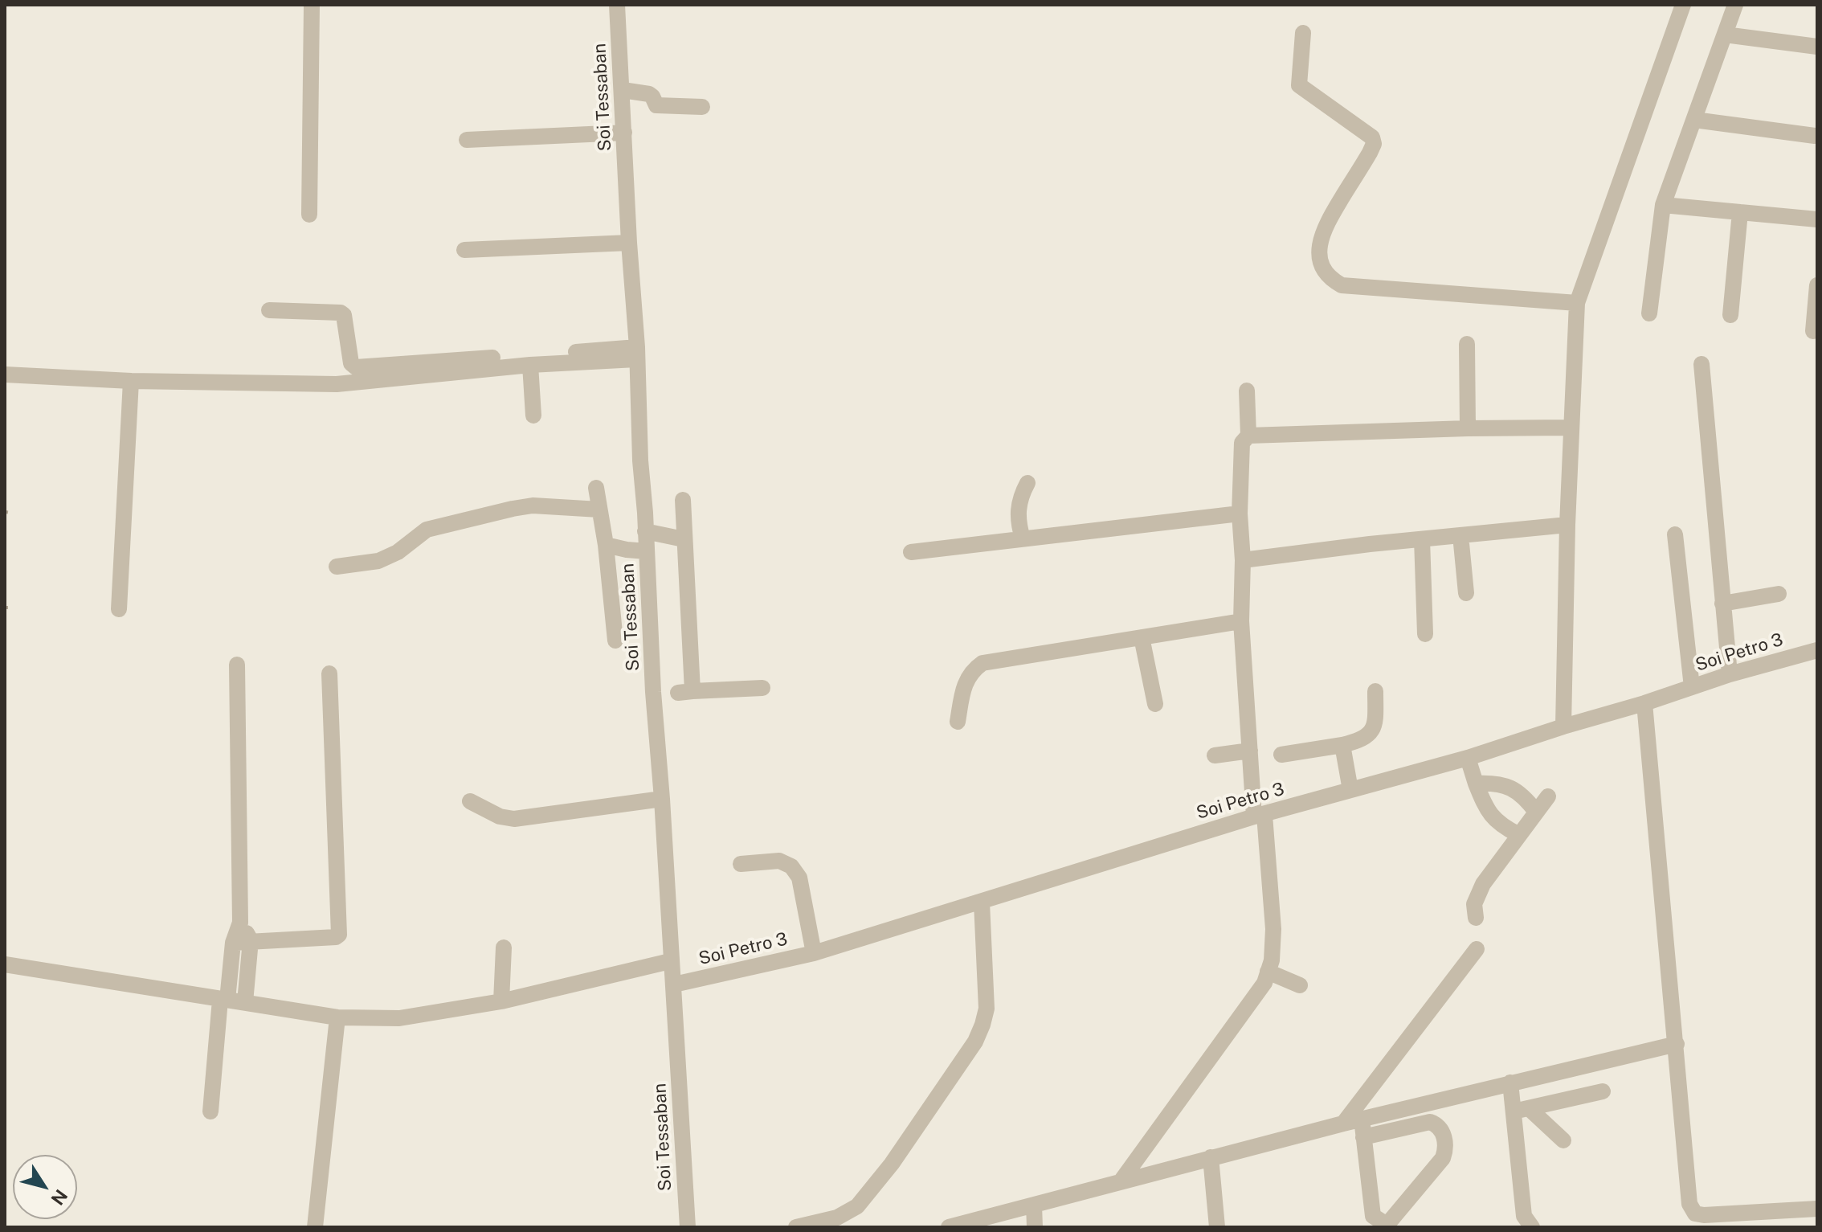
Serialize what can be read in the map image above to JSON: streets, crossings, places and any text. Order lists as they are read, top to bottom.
{
  "streets": {
    "street": ["Soi Tessaban", "Soi Petro 3"]
  },
  "crossings": [
    ["Soi Tessaban", "Soi Petro 3"]
  ],
  "north": "bottom right"
}
